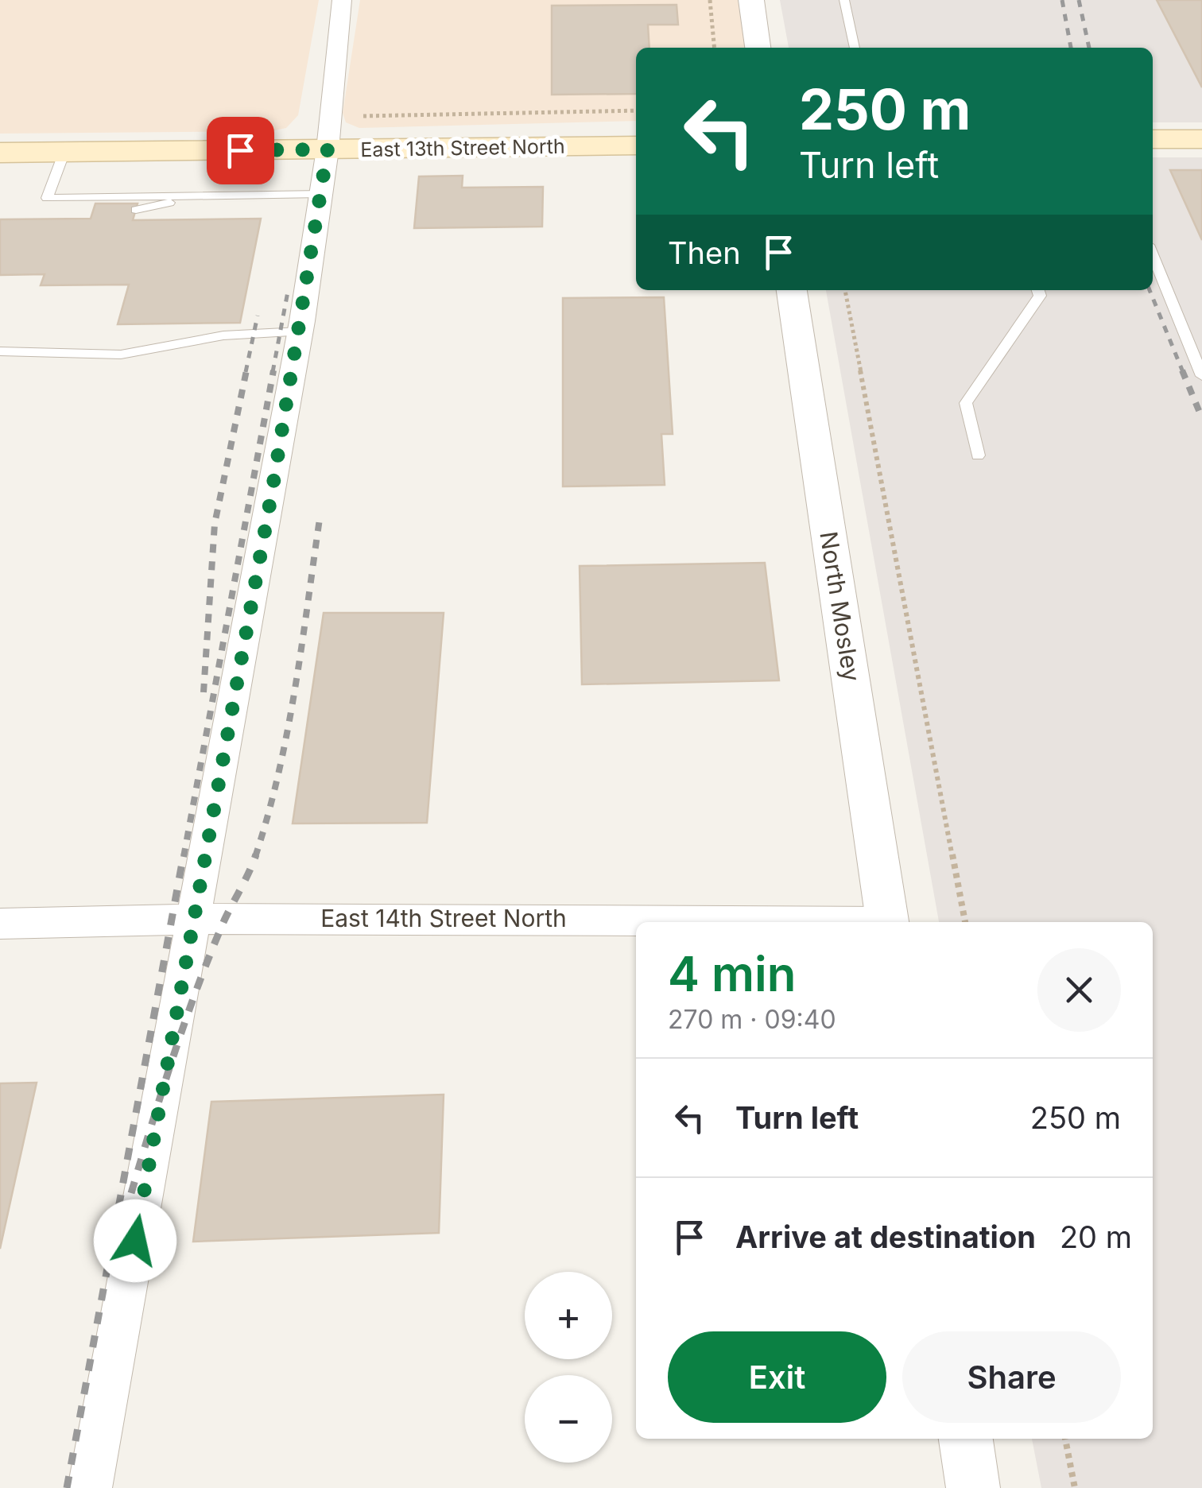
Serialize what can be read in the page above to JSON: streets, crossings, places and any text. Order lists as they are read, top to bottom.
{
  "streets": {
    "main road": ["East 13th Street North"],
    "street": ["North Mosley", "East 14th Street North"]
  },
  "page": {
    "turn": ["250 m", "Turn left"],
    "then": "Then",
    "heading": ["4 min", "270 m · 09:40"],
    "list": [
      {
        "name": "Turn left",
        "value": "250 m"
      },
      {
        "name": "Arrive at destination",
        "value": "20 m"
      }
    ],
    "map_buttons": ["+", "−"],
    "buttons": ["Exit", "Share"]
  }
}
